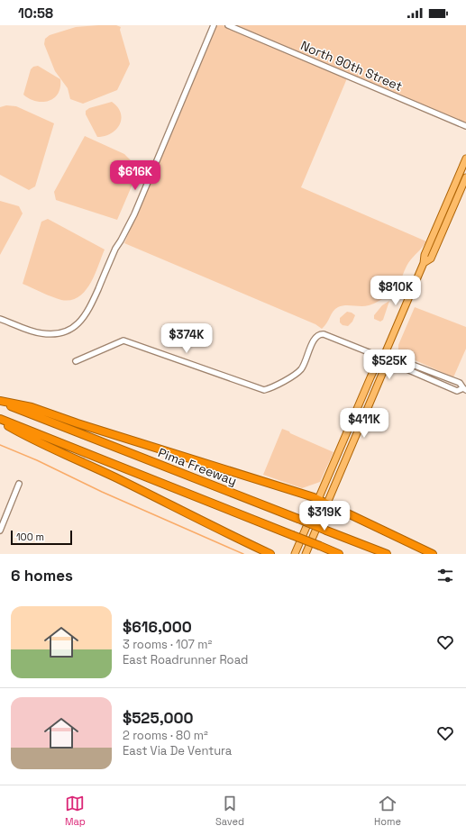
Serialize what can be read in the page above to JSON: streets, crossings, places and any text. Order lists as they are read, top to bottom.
{
  "streets": {
    "highway": ["Pima Freeway"],
    "street": ["North 90th Street"]
  },
  "scale_bar": "100 m",
  "page": {
    "status": "10:58",
    "price": [
      "$616K",
      "$810K",
      "$374K",
      "$525K",
      "$411K",
      "$319K"
    ],
    "scale": "100 m",
    "heading": "6 homes",
    "list": [
      {
        "name": "$616,000",
        "note": "3 rooms · 107 m² · East Roadrunner Road"
      },
      {
        "name": "$525,000",
        "note": "2 rooms · 80 m² · East Via De Ventura"
      }
    ],
    "tabs": ["Map", "Saved", "Home"]
  }
}
